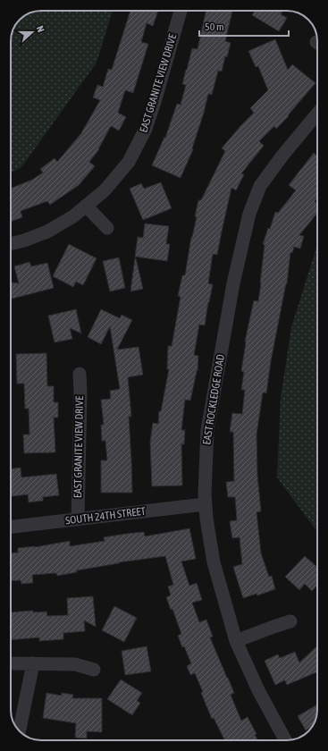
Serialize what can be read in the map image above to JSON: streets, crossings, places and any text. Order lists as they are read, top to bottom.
{
  "streets": {
    "street": ["EAST GRANITE VIEW DRIVE", "EAST ROCKLEDGE ROAD", "SOUTH 24TH STREET"]
  },
  "crossings": [
    ["EAST GRANITE VIEW DRIVE", "SOUTH 24TH STREET"],
    ["EAST ROCKLEDGE ROAD", "SOUTH 24TH STREET"]
  ],
  "scale_bar": "50 m",
  "north": "right"
}
